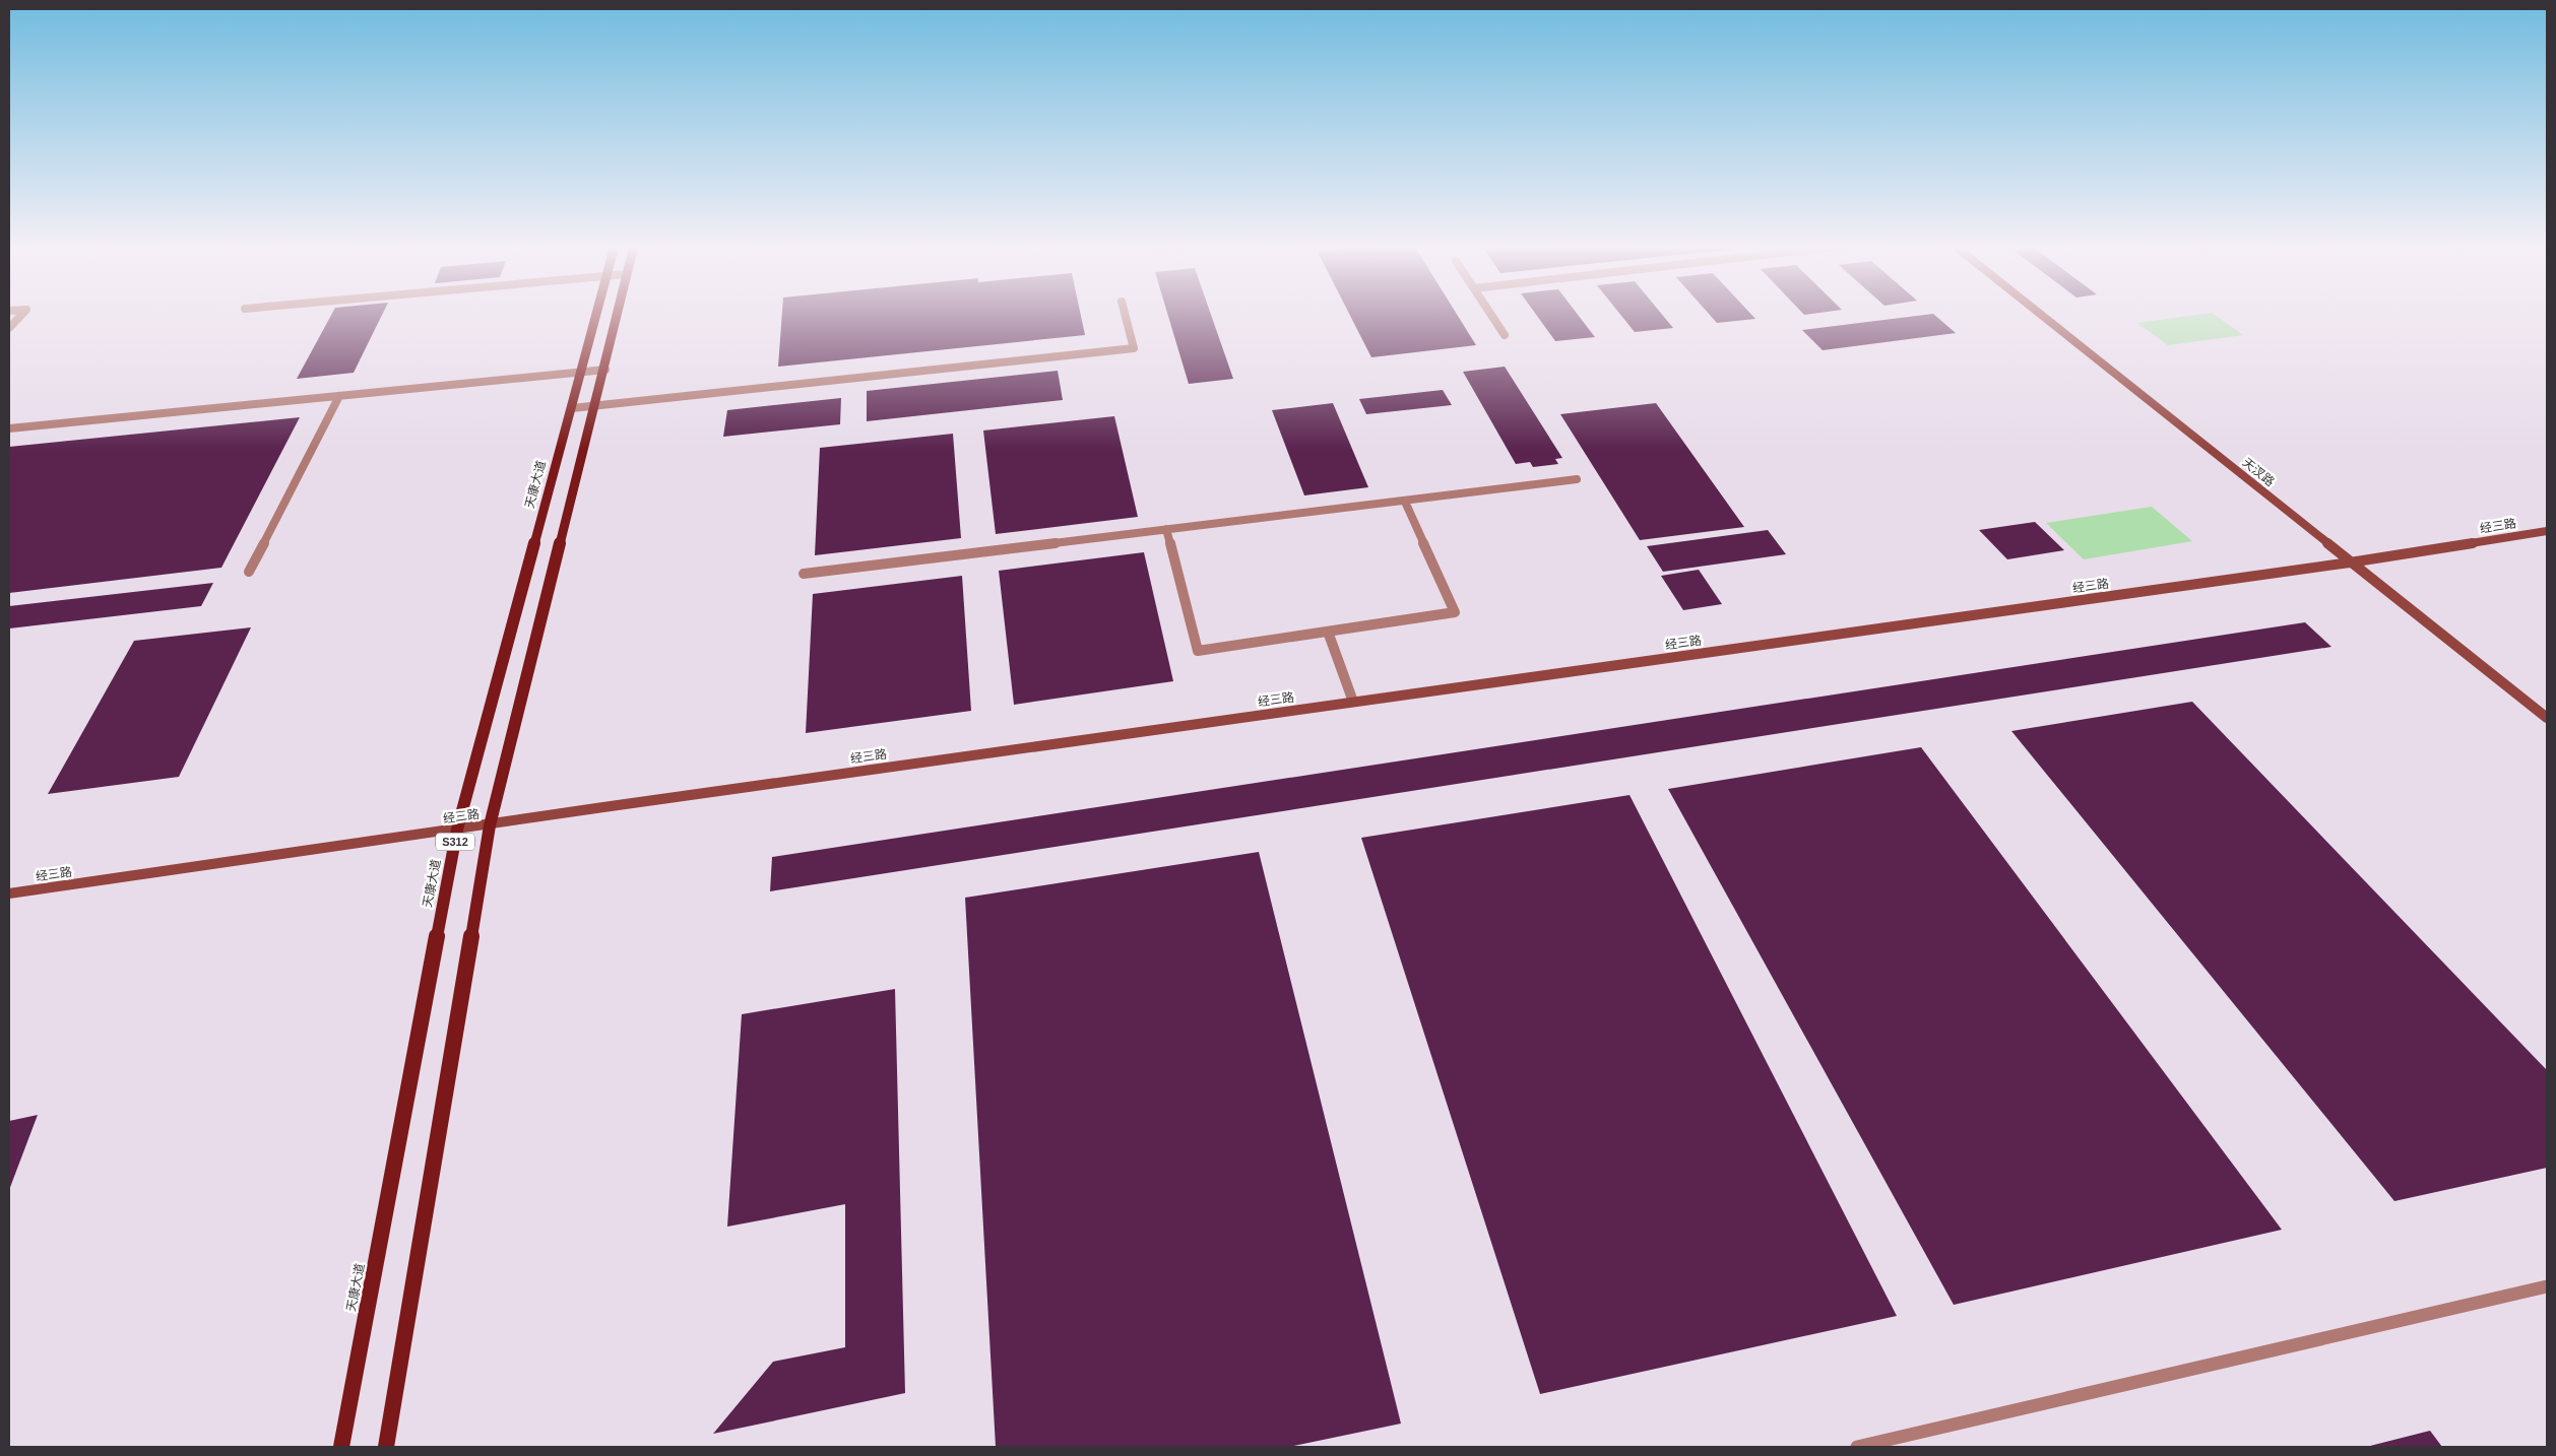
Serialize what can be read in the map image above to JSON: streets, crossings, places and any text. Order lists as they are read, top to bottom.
{
  "streets": {
    "main road": ["天康大道", "S312"],
    "street": ["天汊路", "经三路"]
  },
  "crossings": [
    ["天汊路", "经三路"],
    ["天康大道", "经三路"],
    ["经三路", "S312"]
  ]
}
